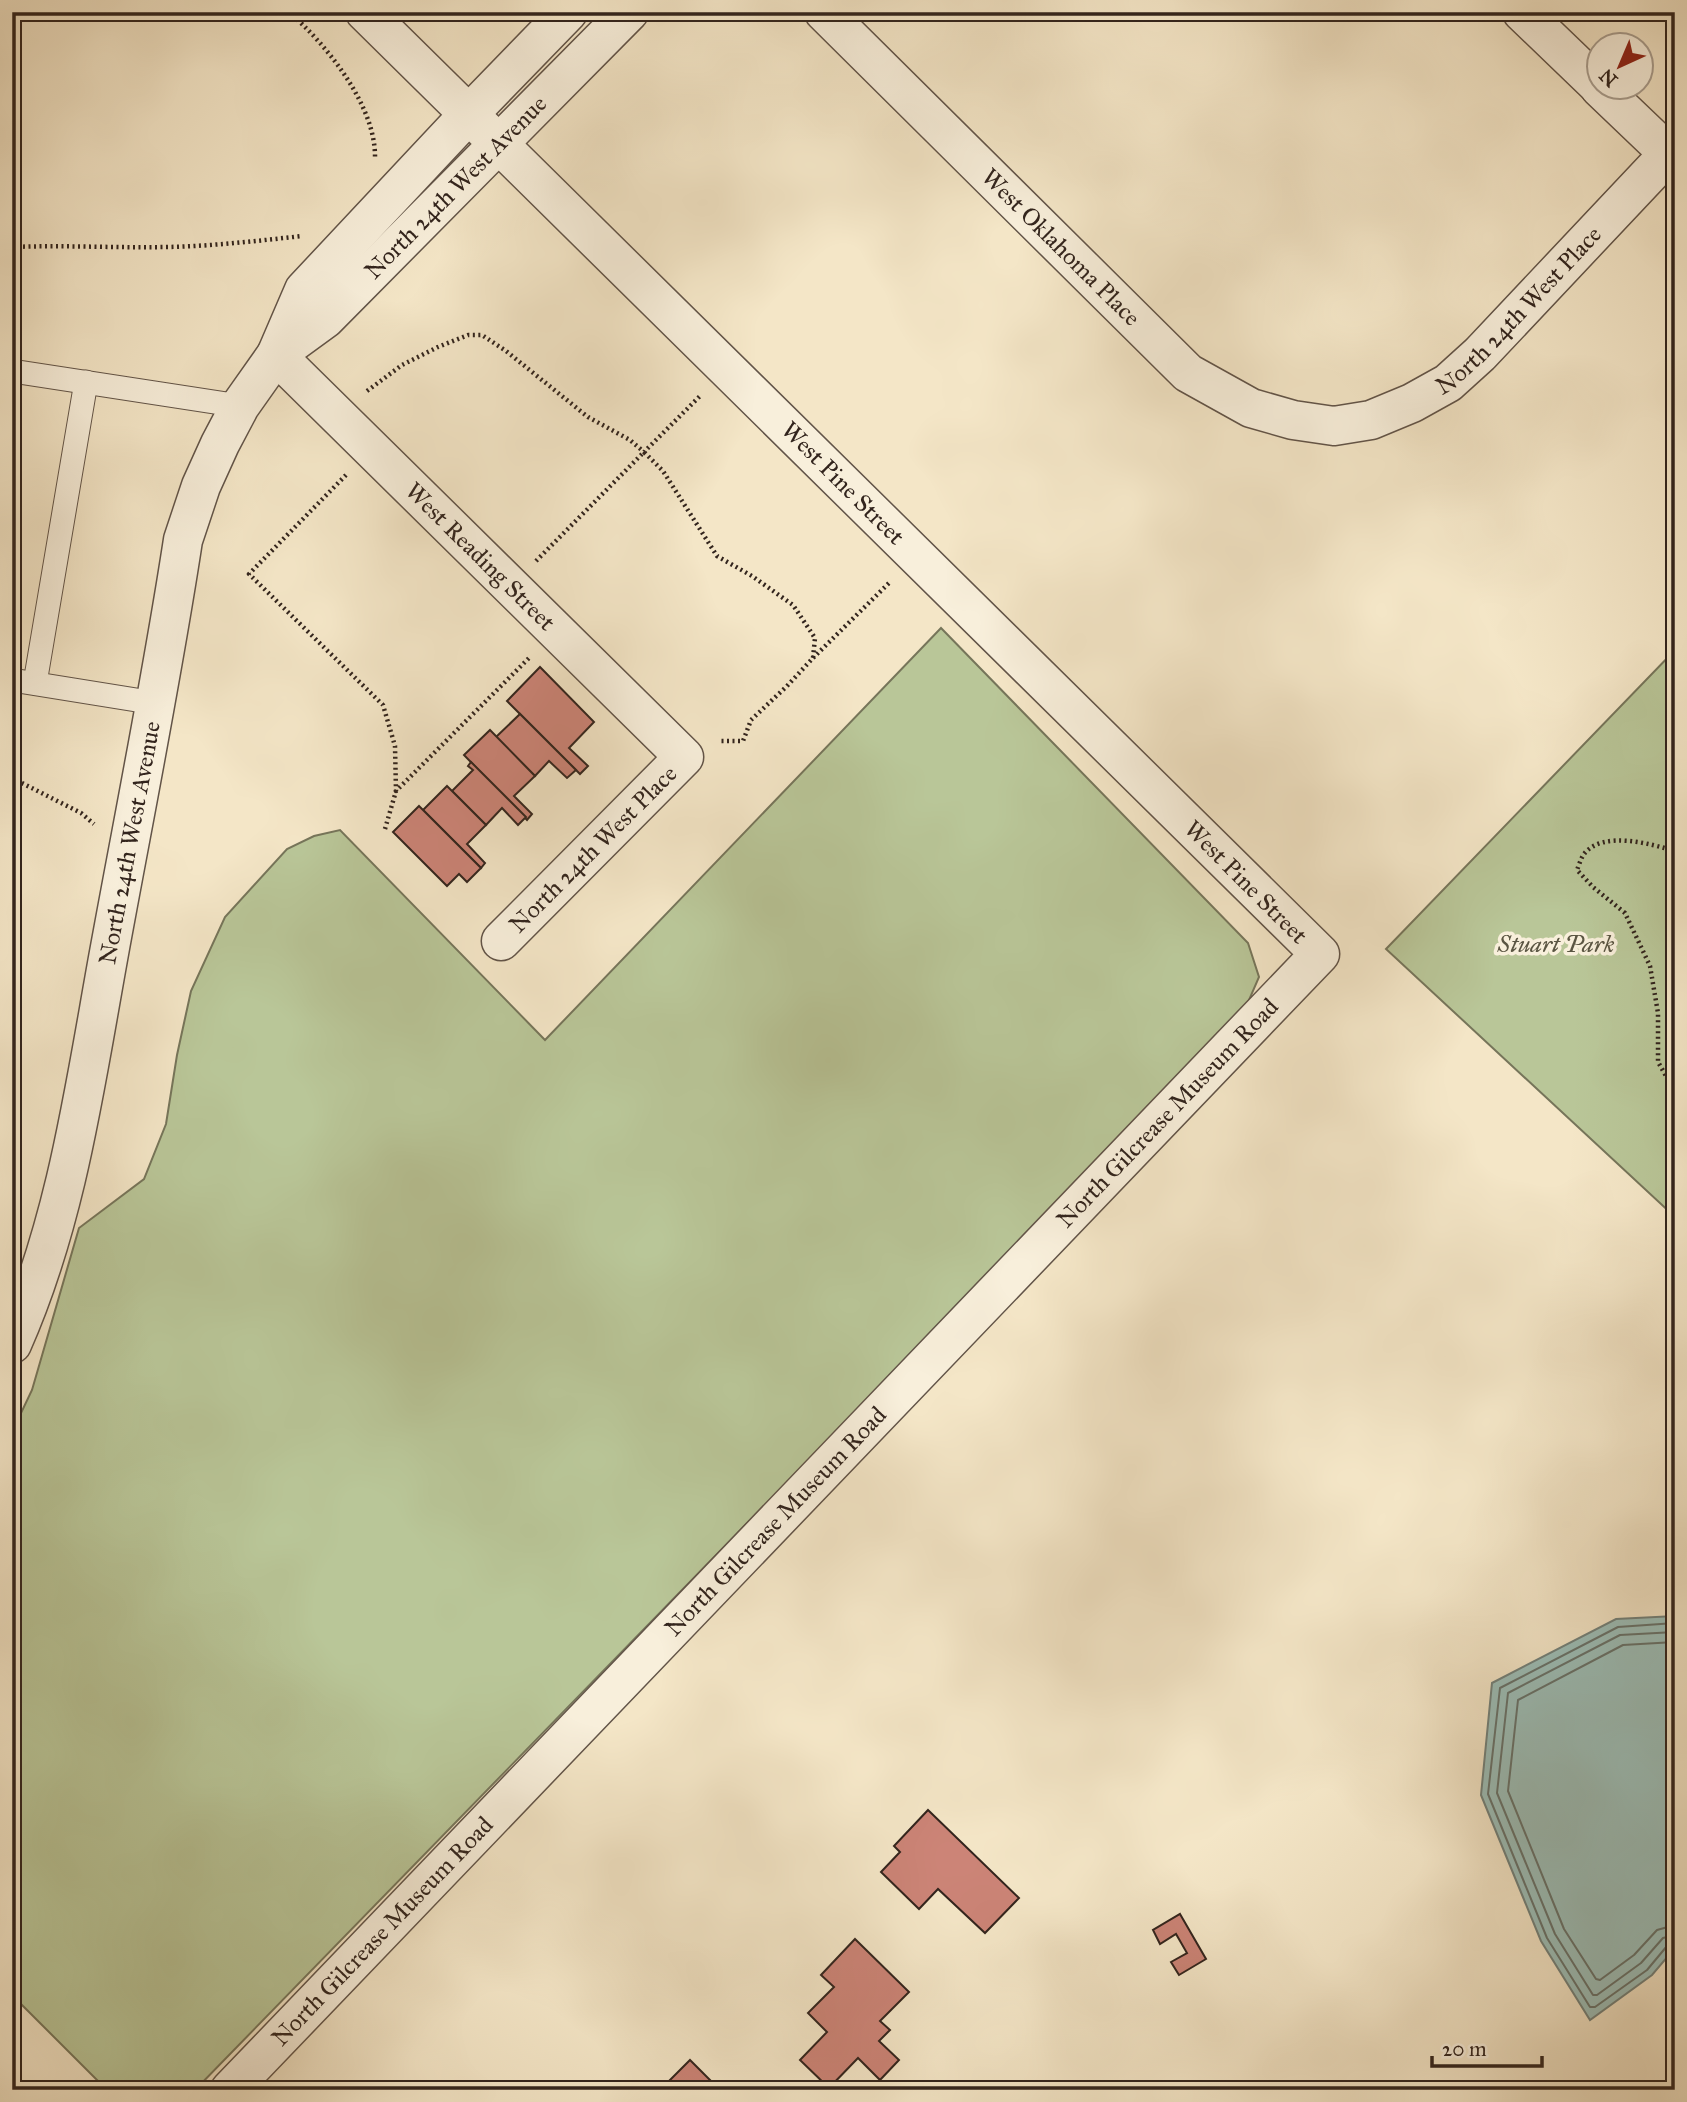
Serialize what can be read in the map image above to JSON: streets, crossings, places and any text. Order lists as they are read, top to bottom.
{
  "streets": {
    "street": [
      "North 24th West Avenue",
      "West Oklahoma Place",
      "North 24th West Place",
      "West Pine Street",
      "West Reading Street",
      "North Gilcrease Museum Road"
    ]
  },
  "crossings": [
    ["North 24th West Avenue", "West Pine Street"],
    ["North 24th West Avenue", "West Reading Street"],
    ["West Oklahoma Place", "North 24th West Place"],
    ["North 24th West Place", "West Reading Street"],
    ["West Pine Street", "North Gilcrease Museum Road"]
  ],
  "parks": ["Stuart Park"],
  "scale_bar": "20 m",
  "north": "bottom left"
}
